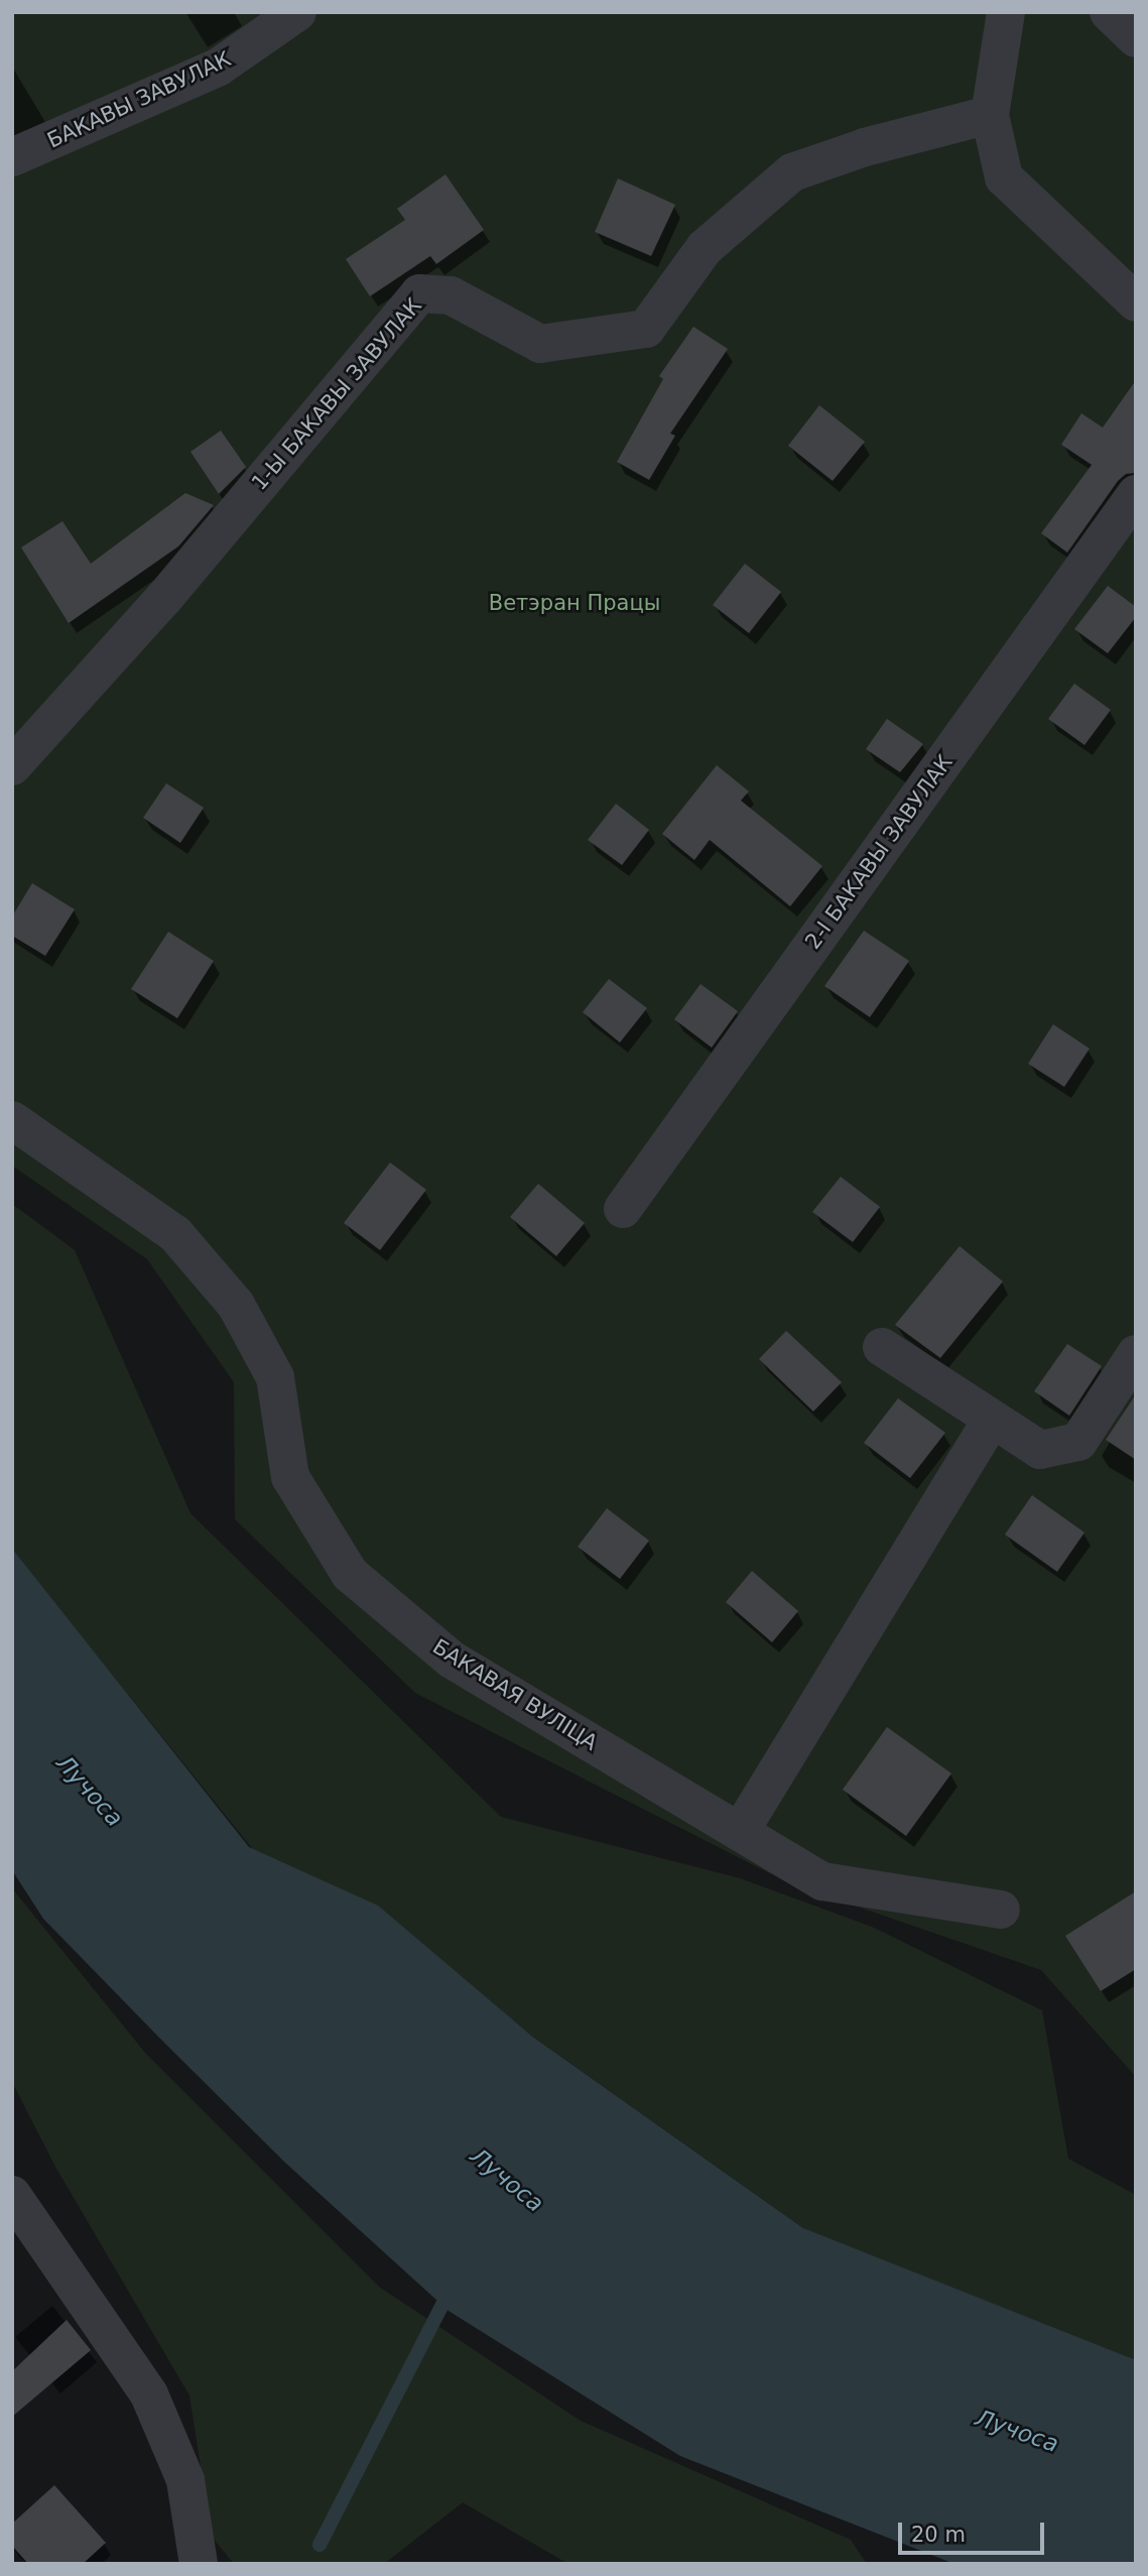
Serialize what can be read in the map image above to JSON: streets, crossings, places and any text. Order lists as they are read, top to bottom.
{
  "streets": {
    "street": [
      "БАКАВЫ ЗАВУЛАК",
      "1-Ы БАКАВЫ ЗАВУЛАК",
      "2-І БАКАВЫ ЗАВУЛАК",
      "БАКАВАЯ ВУЛІЦА"
    ]
  },
  "water": ["Лучоса"],
  "parks": ["Ветэран Працы"],
  "scale_bar": "20 m"
}
